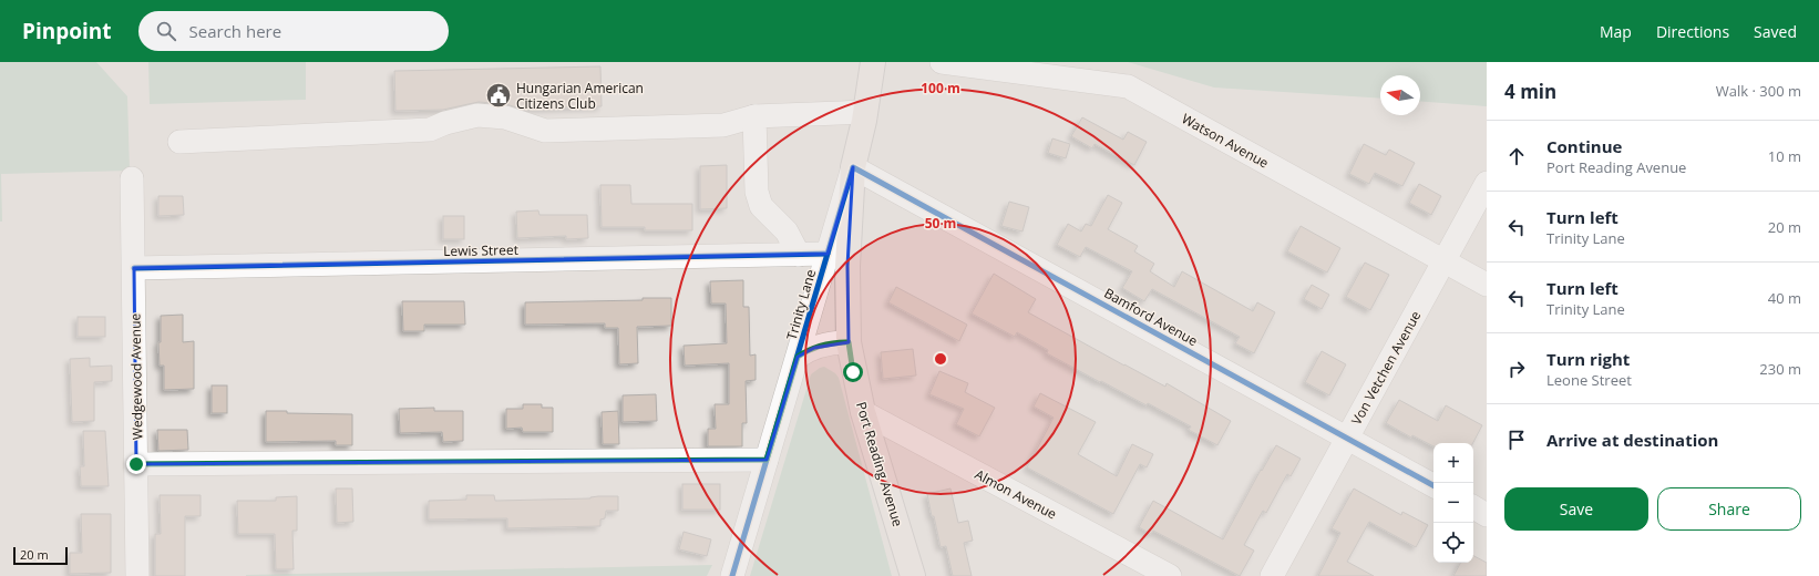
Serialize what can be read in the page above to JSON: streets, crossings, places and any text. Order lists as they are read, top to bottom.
{
  "streets": {
    "main road": ["Port Reading Avenue"],
    "street": [
      "Watson Avenue",
      "Lewis Street",
      "Trinity Lane",
      "Bamford Avenue",
      "Von Vetchen Avenue",
      "Wedgewood Avenue",
      "Almon Avenue"
    ]
  },
  "crossings": [
    ["Watson Avenue", "Von Vetchen Avenue"],
    ["Lewis Street", "Trinity Lane"],
    ["Lewis Street", "Wedgewood Avenue"],
    ["Trinity Lane", "Bamford Avenue"],
    ["Trinity Lane", "Port Reading Avenue"],
    ["Bamford Avenue", "Von Vetchen Avenue"],
    ["Bamford Avenue", "Port Reading Avenue"],
    ["Port Reading Avenue", "Almon Avenue"]
  ],
  "places": {
    "public building": ["Hungarian American Citizens Club"]
  },
  "scale_bar": "20 m",
  "north": "left",
  "page": {
    "header": "Pinpoint",
    "search": "Search here",
    "nav": ["Map", "Directions", "Saved"],
    "heading": ["4 min", "Walk · 300 m"],
    "list": [
      ["Continue", "Port Reading Avenue", "10 m"],
      ["Turn left", "Trinity Lane", "20 m"],
      ["Turn left", "Trinity Lane", "40 m"],
      ["Turn right", "Leone Street", "230 m"],
      "Arrive at destination"
    ],
    "map_buttons": ["+", "−"],
    "buttons": ["Save", "Share"],
    "scale": "20 m"
  },
  "rings": ["100 m", "50 m"]
}
